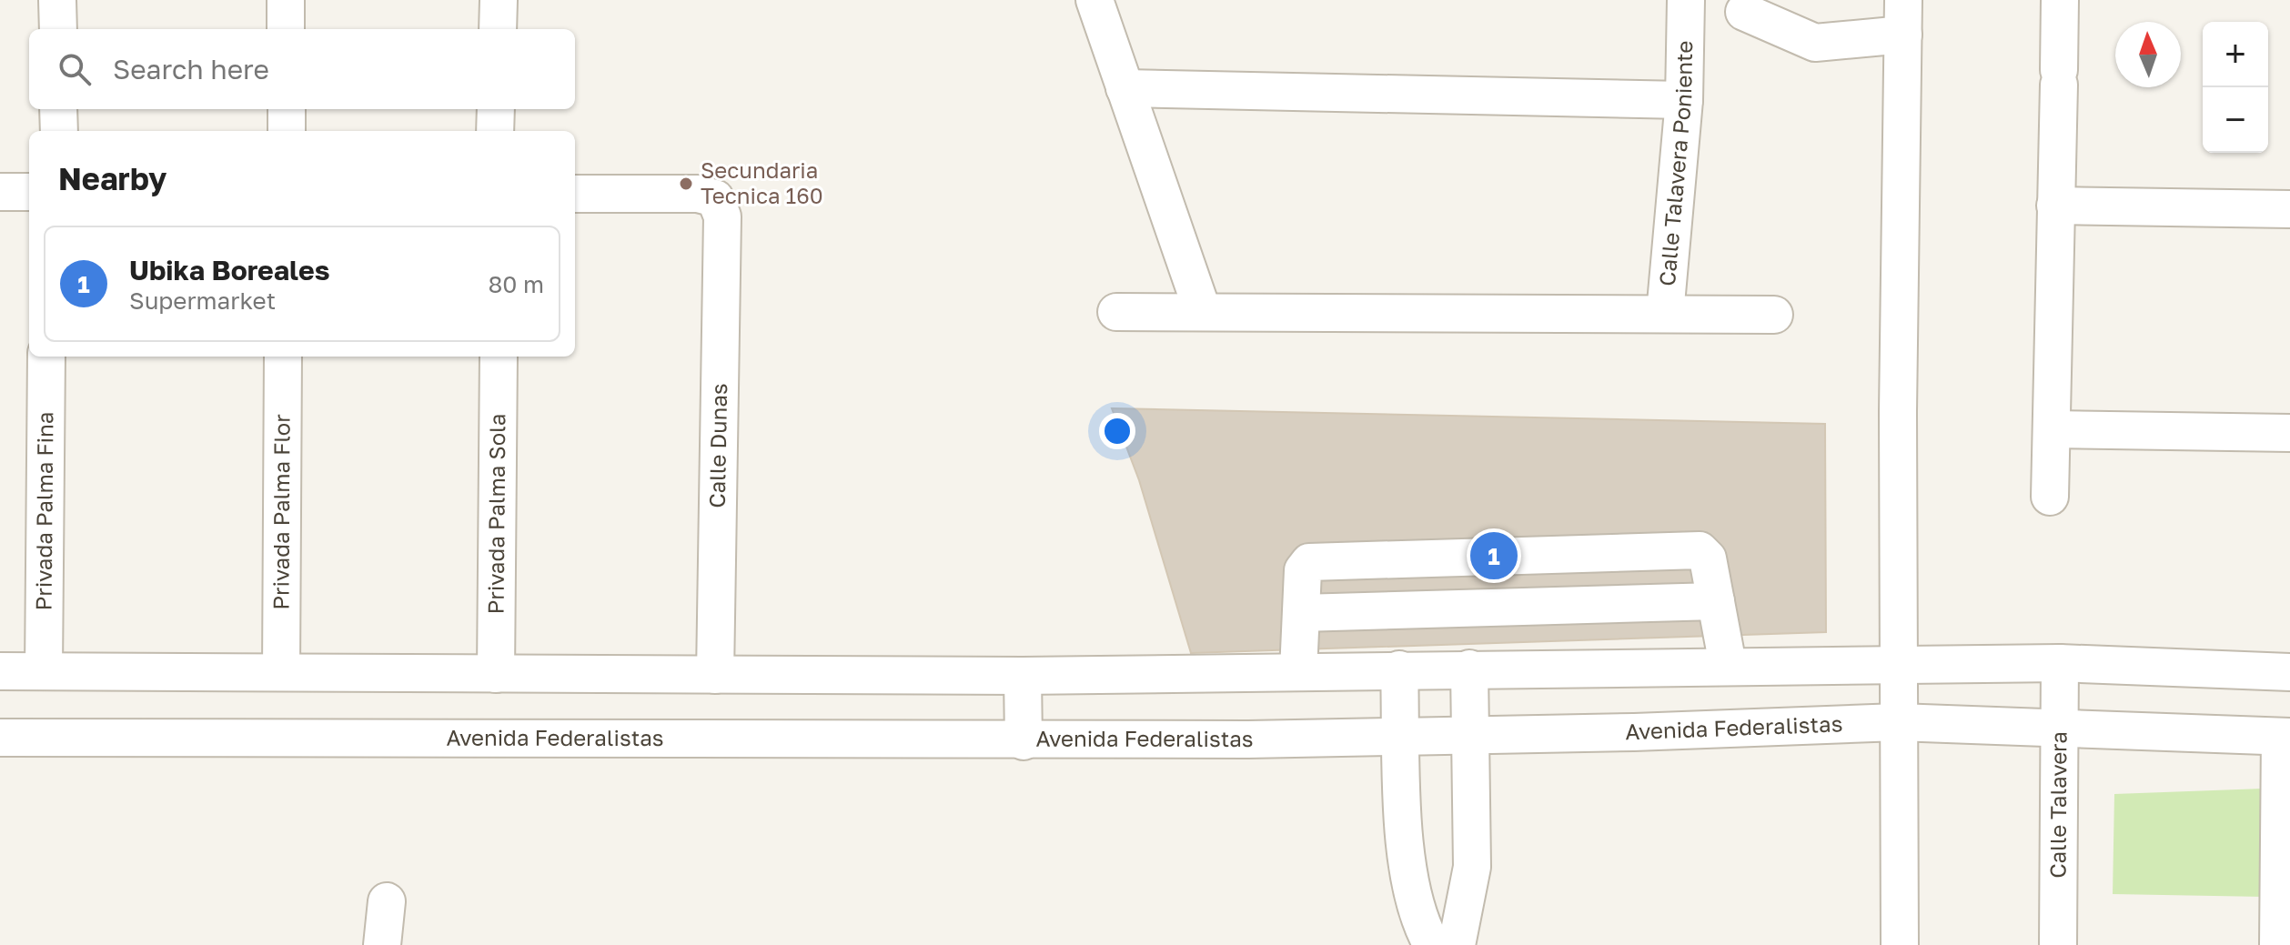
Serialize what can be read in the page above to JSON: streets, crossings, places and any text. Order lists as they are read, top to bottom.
{
  "streets": {
    "street": [
      "Calle Talavera Poniente",
      "Calle Dunas",
      "Privada Palma Fina",
      "Privada Palma Flor",
      "Privada Palma Sola",
      "Avenida Federalistas",
      "Calle Talavera"
    ]
  },
  "crossings": [
    ["Avenida Federalistas", "Calle Talavera"]
  ],
  "places": ["Secundaria Tecnica 160"],
  "north": "top",
  "page": {
    "map_buttons": ["+", "−"],
    "search": "Search here",
    "heading": "Nearby",
    "list": [
      {
        "mark": "1",
        "name": "Ubika Boreales",
        "note": "Supermarket",
        "value": "80 m"
      }
    ],
    "pins": "1"
  }
}
